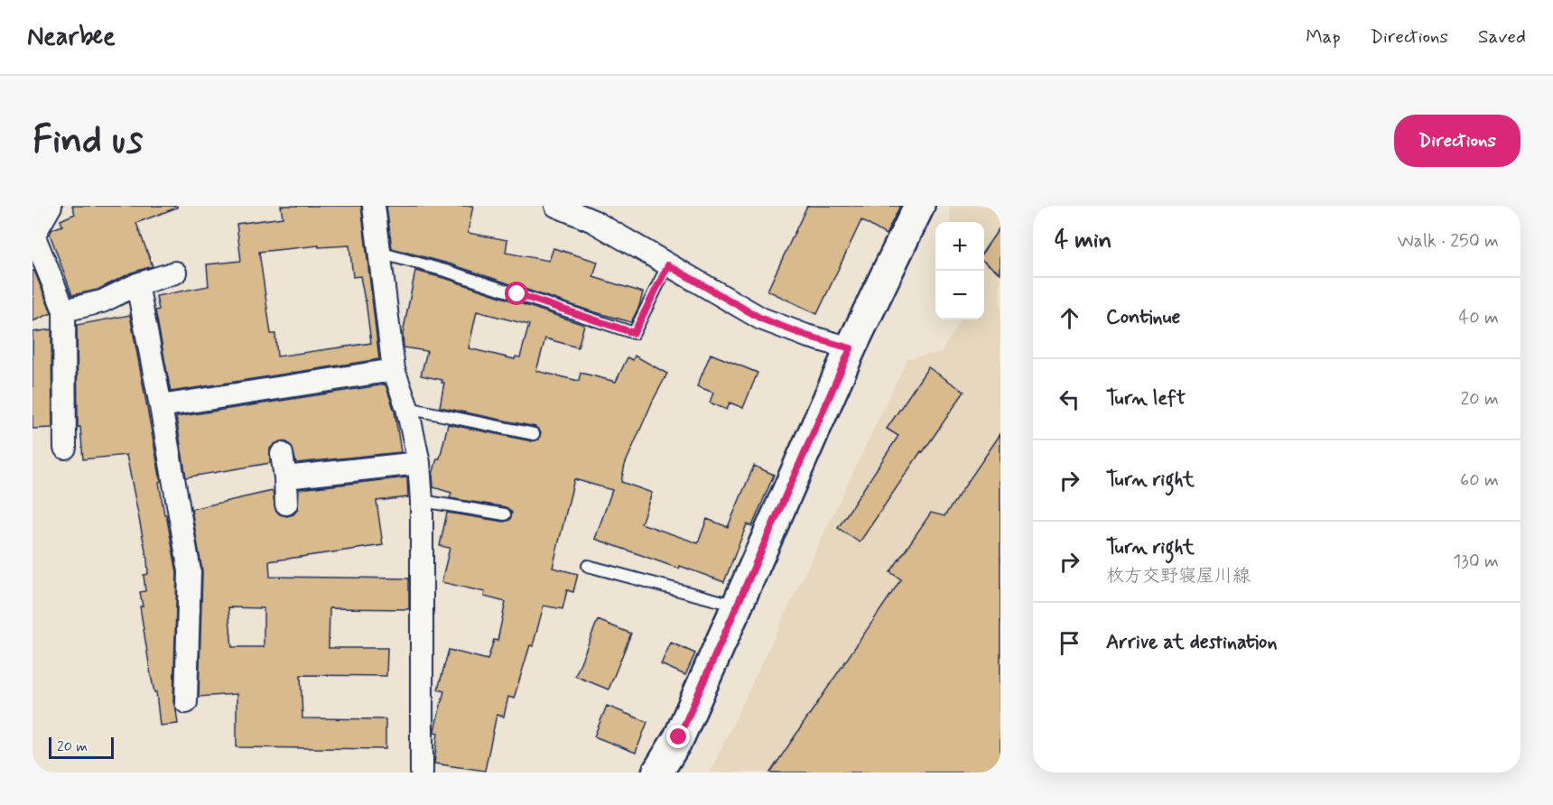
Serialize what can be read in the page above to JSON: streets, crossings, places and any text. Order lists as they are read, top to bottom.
{
  "scale_bar": "20 m",
  "page": {
    "header": "Nearbee",
    "nav": ["Map", "Directions", "Saved"],
    "buttons": "Directions",
    "title": "Find us",
    "heading": ["4 min", "Walk · 250 m"],
    "map_buttons": ["+", "−"],
    "list": [
      ["Continue", "40 m"],
      ["Turn left", "20 m"],
      ["Turn right", "60 m"],
      ["Turn right", "枚方交野寝屋川線", "130 m"],
      "Arrive at destination"
    ],
    "scale": "20 m"
  }
}
